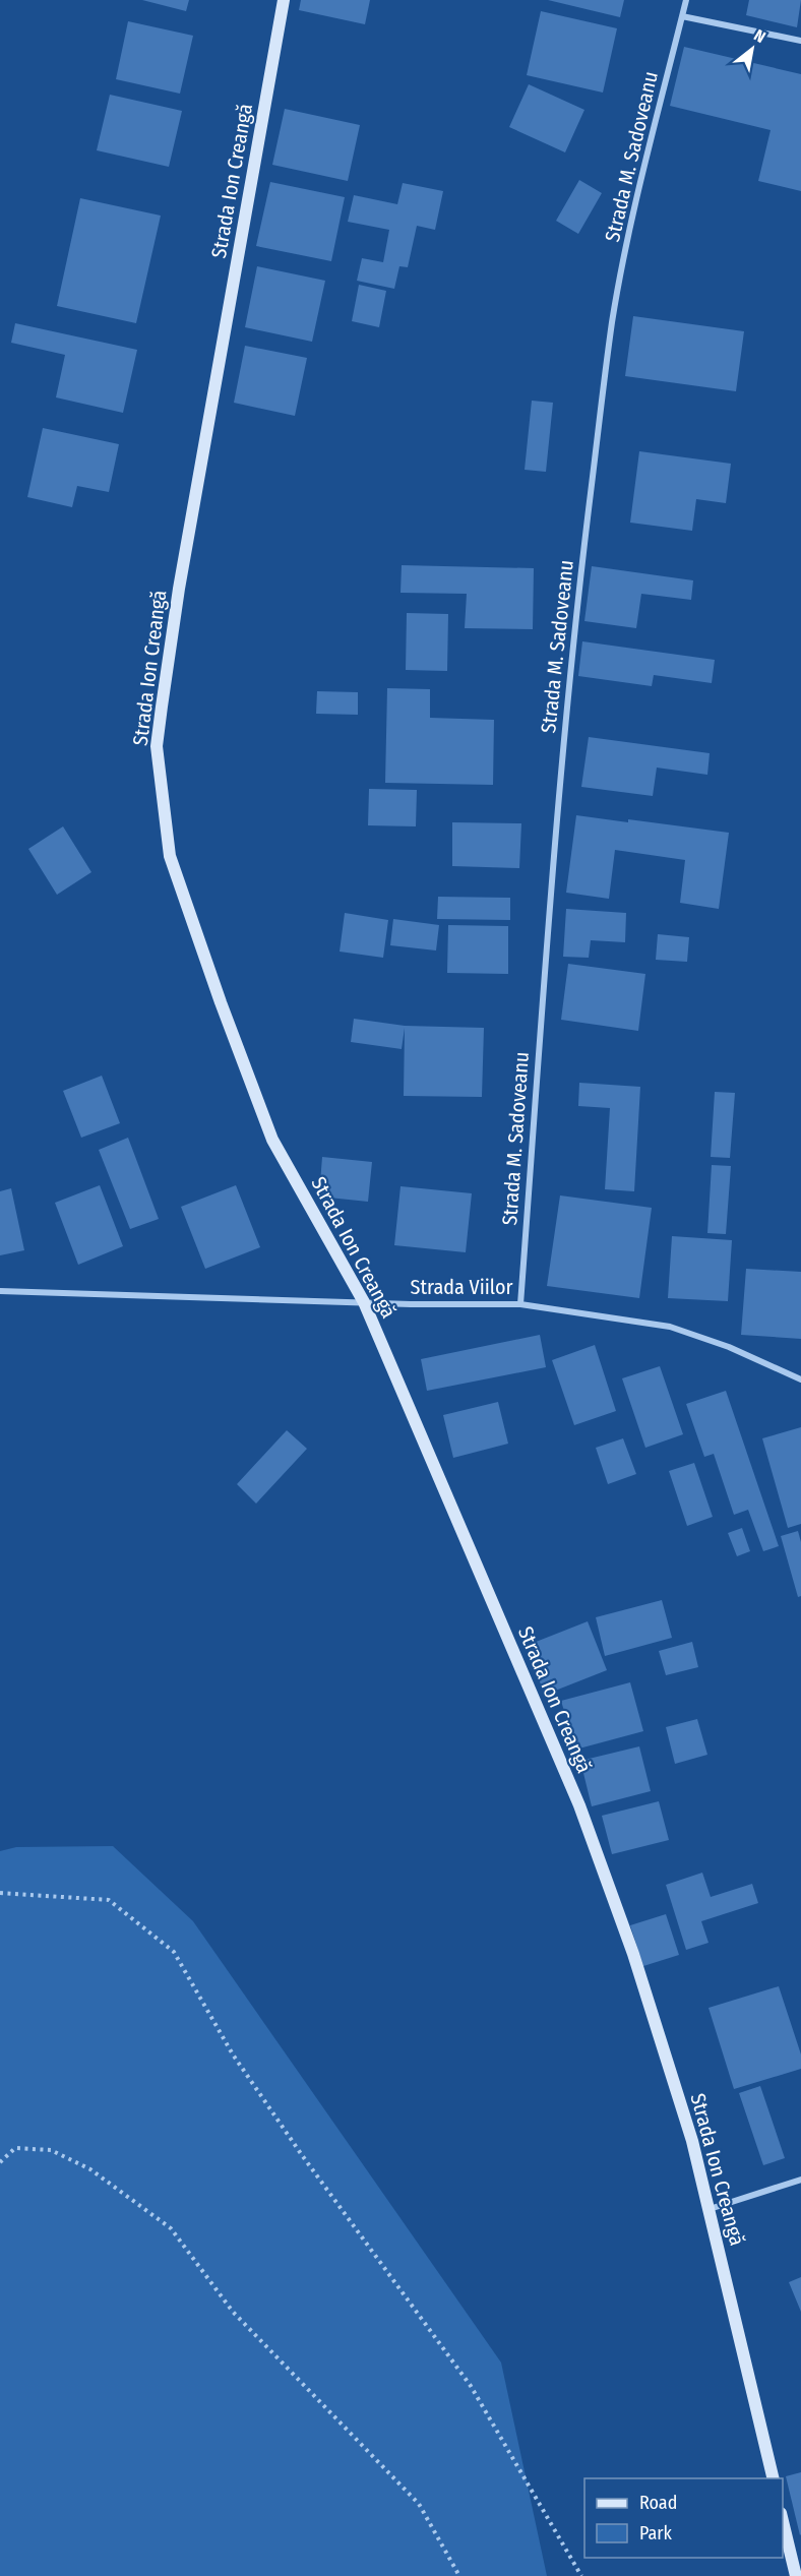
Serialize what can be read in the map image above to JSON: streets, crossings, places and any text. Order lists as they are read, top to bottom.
{
  "streets": {
    "street": ["Strada M. Sadoveanu", "Strada Ion Creangă", "Strada Viilor"]
  },
  "crossings": [
    ["Strada M. Sadoveanu", "Strada Viilor"],
    ["Strada Ion Creangă", "Strada Viilor"]
  ],
  "legend": ["Road", "Park"],
  "north": "top right"
}
